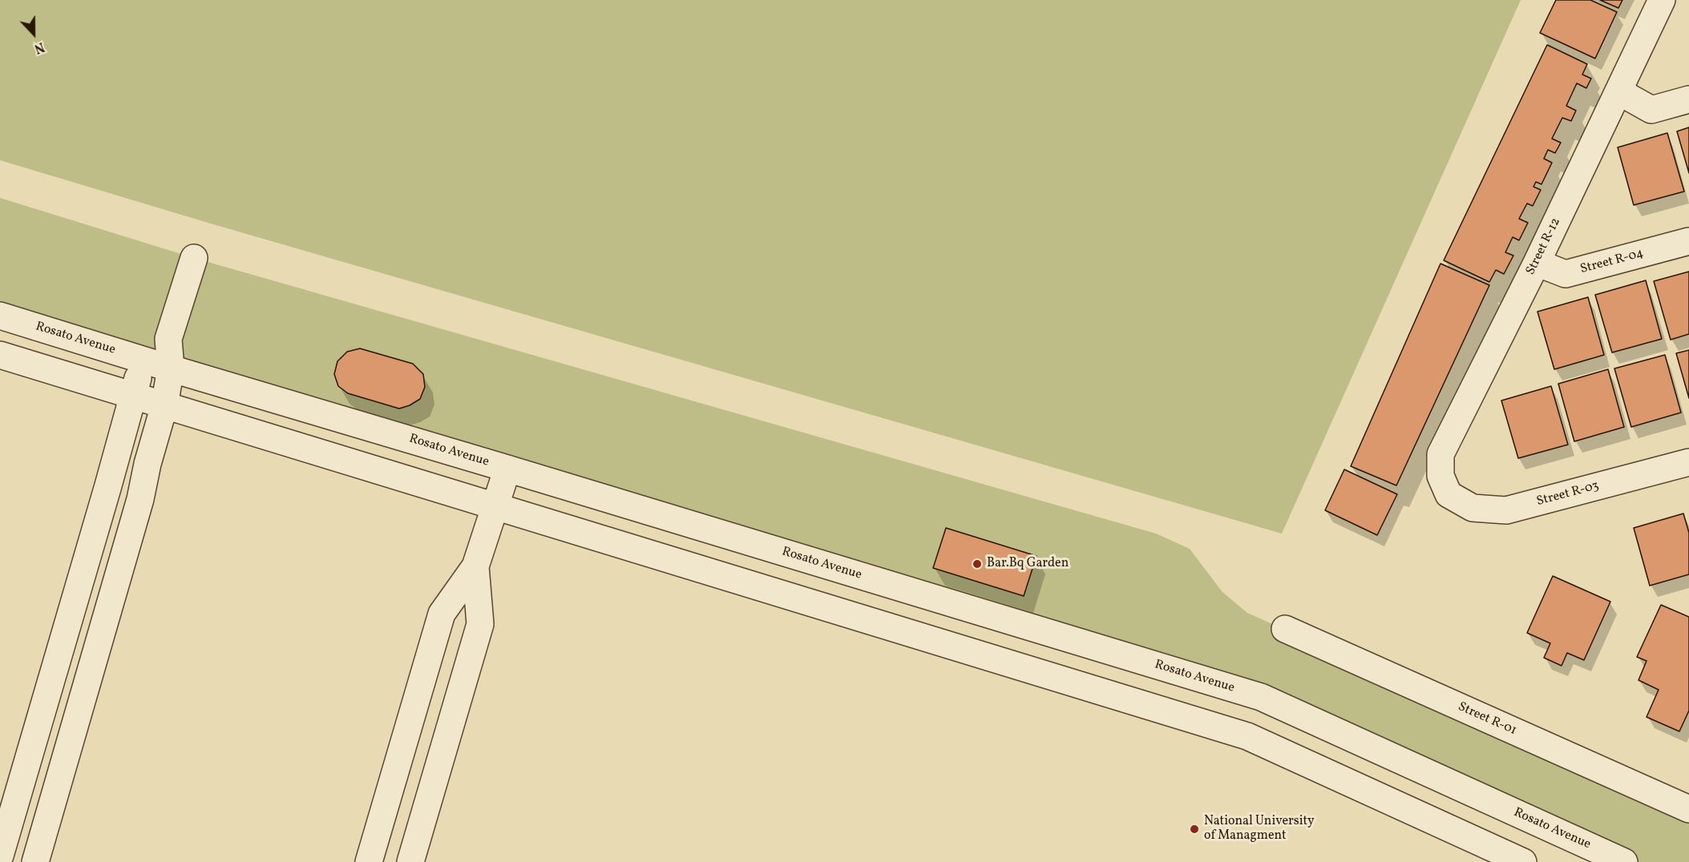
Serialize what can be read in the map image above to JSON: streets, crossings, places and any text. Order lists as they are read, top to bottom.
{
  "streets": {
    "street": [
      "Street R-12",
      "Street R-04",
      "Rosato Avenue",
      "Street R-03",
      "Street R-01"
    ]
  },
  "crossings": [
    ["Street R-12", "Street R-04"],
    ["Street R-12", "Street R-03"]
  ],
  "places": ["Bar.Bq Garden", "National University of Managment"],
  "north": "bottom"
}
